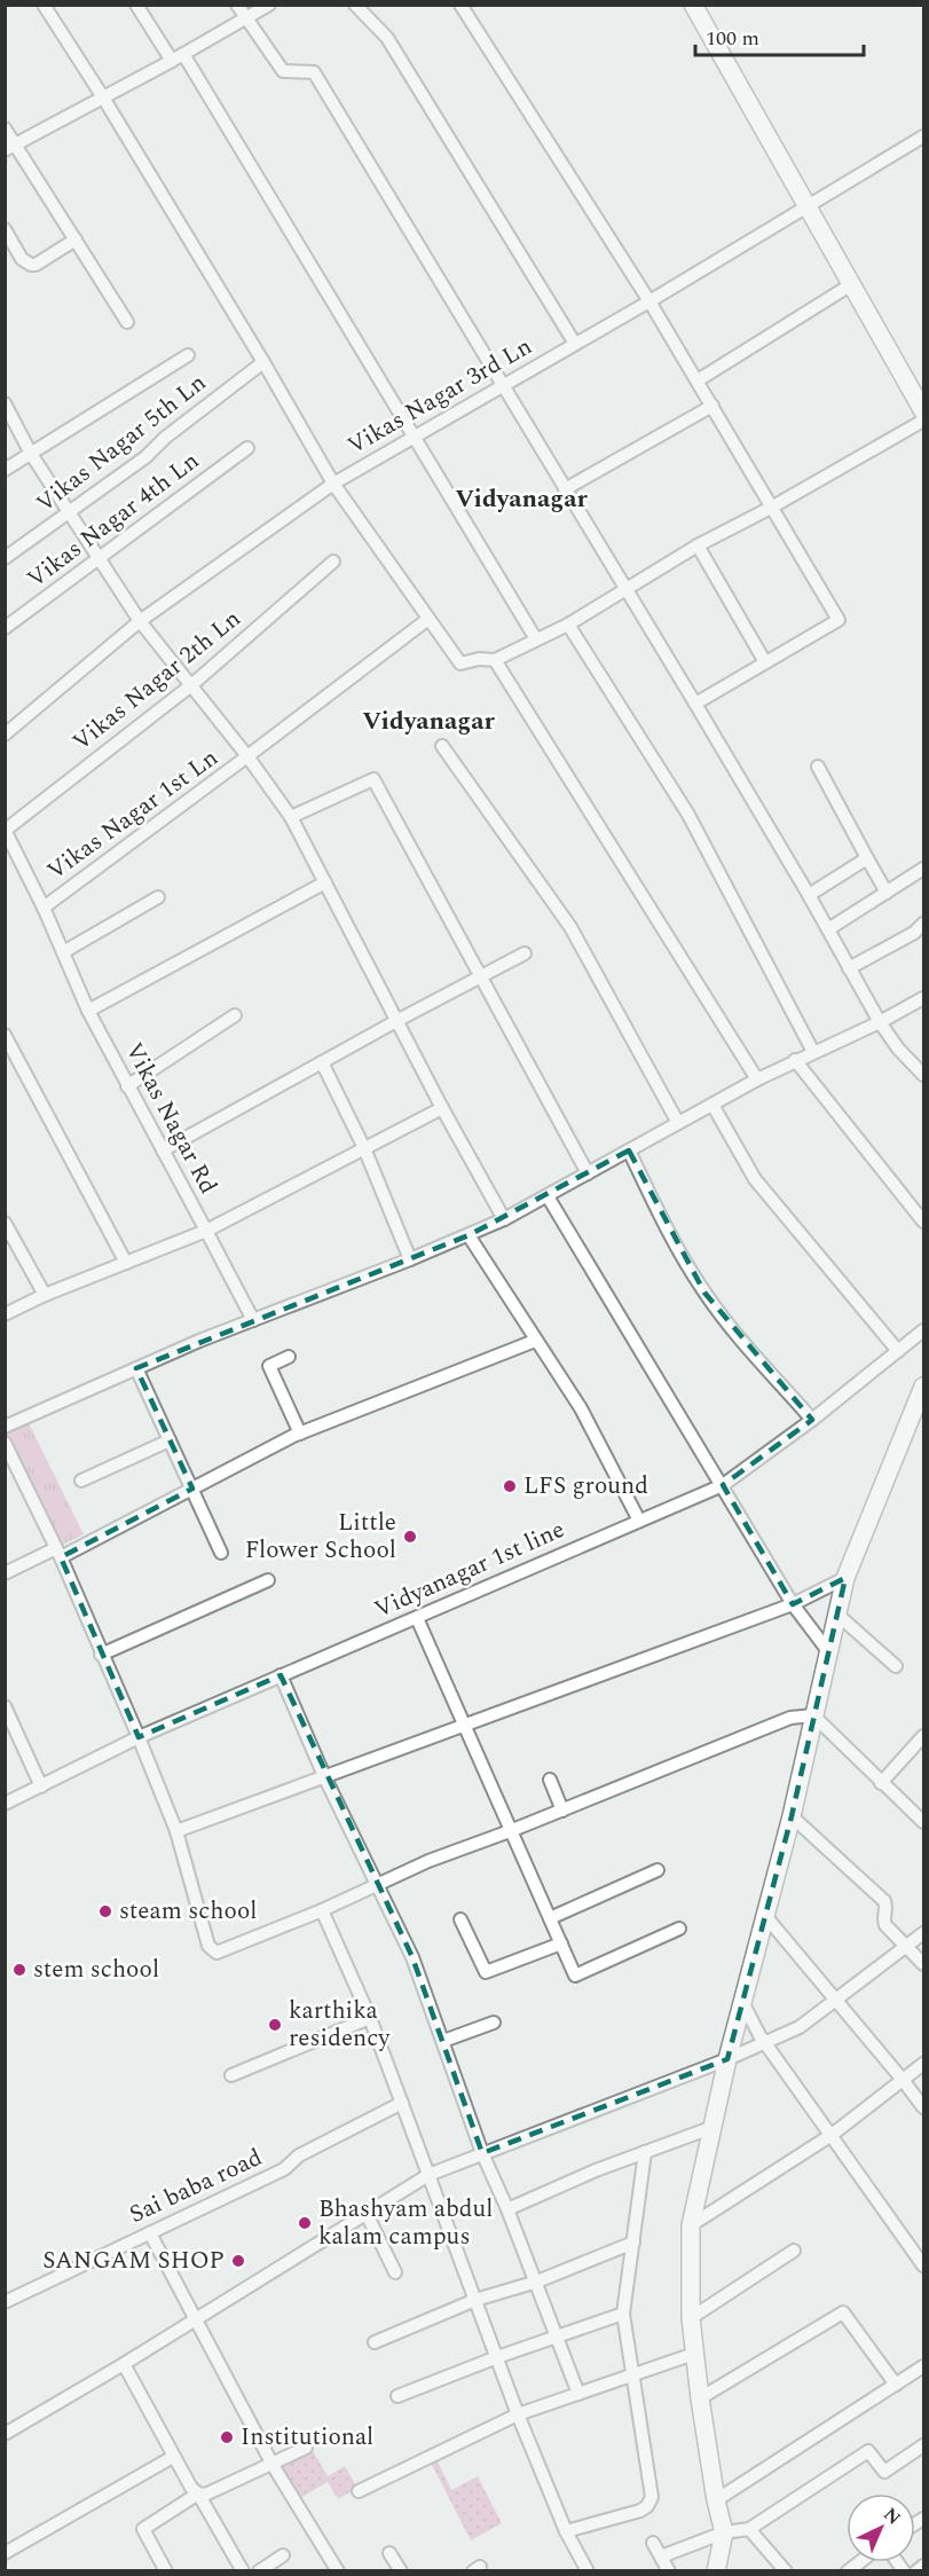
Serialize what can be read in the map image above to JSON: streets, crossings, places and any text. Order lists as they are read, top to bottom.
{
  "streets": {
    "street": [
      "Vikas Nagar 3rd Ln",
      "Vikas Nagar 5th Ln",
      "Vikas Nagar 4th Ln",
      "Vikas Nagar 2th Ln",
      "Vikas Nagar 1st Ln",
      "Vikas Nagar Rd",
      "Vidyanagar 1st line",
      "Sai baba road"
    ]
  },
  "crossings": [
    ["Vikas Nagar 2th Ln", "Vikas Nagar Rd"],
    ["Vikas Nagar 1st Ln", "Vikas Nagar Rd"]
  ],
  "districts": ["Vidyanagar", "Vidyanagar"],
  "places": [
    "LFS ground",
    "Little Flower School",
    "steam school",
    "stem school",
    "karthika residency",
    "Bhashyam abdul kalam campus",
    "SANGAM SHOP",
    "Institutional"
  ],
  "scale_bar": "100 m",
  "north": "top right"
}
